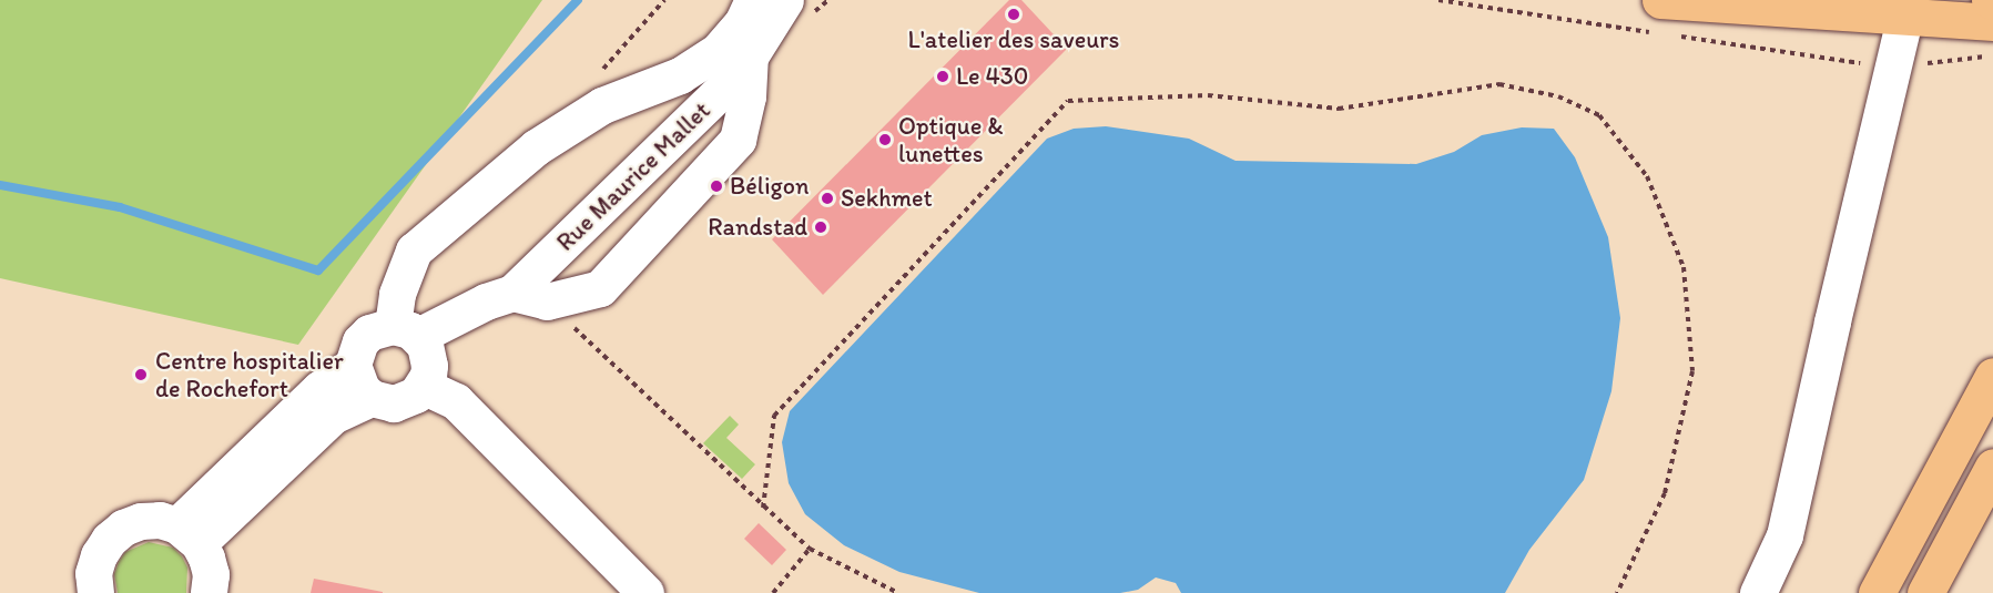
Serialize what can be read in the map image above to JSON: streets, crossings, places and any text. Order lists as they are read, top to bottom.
{
  "streets": {
    "street": ["Rue Maurice Mallet"]
  },
  "places": [
    "L'atelier des saveurs",
    "Le 430",
    "Optique & lunettes",
    "Béligon",
    "Sekhmet",
    "Randstad",
    "Centre hospitalier de Rochefort"
  ]
}
